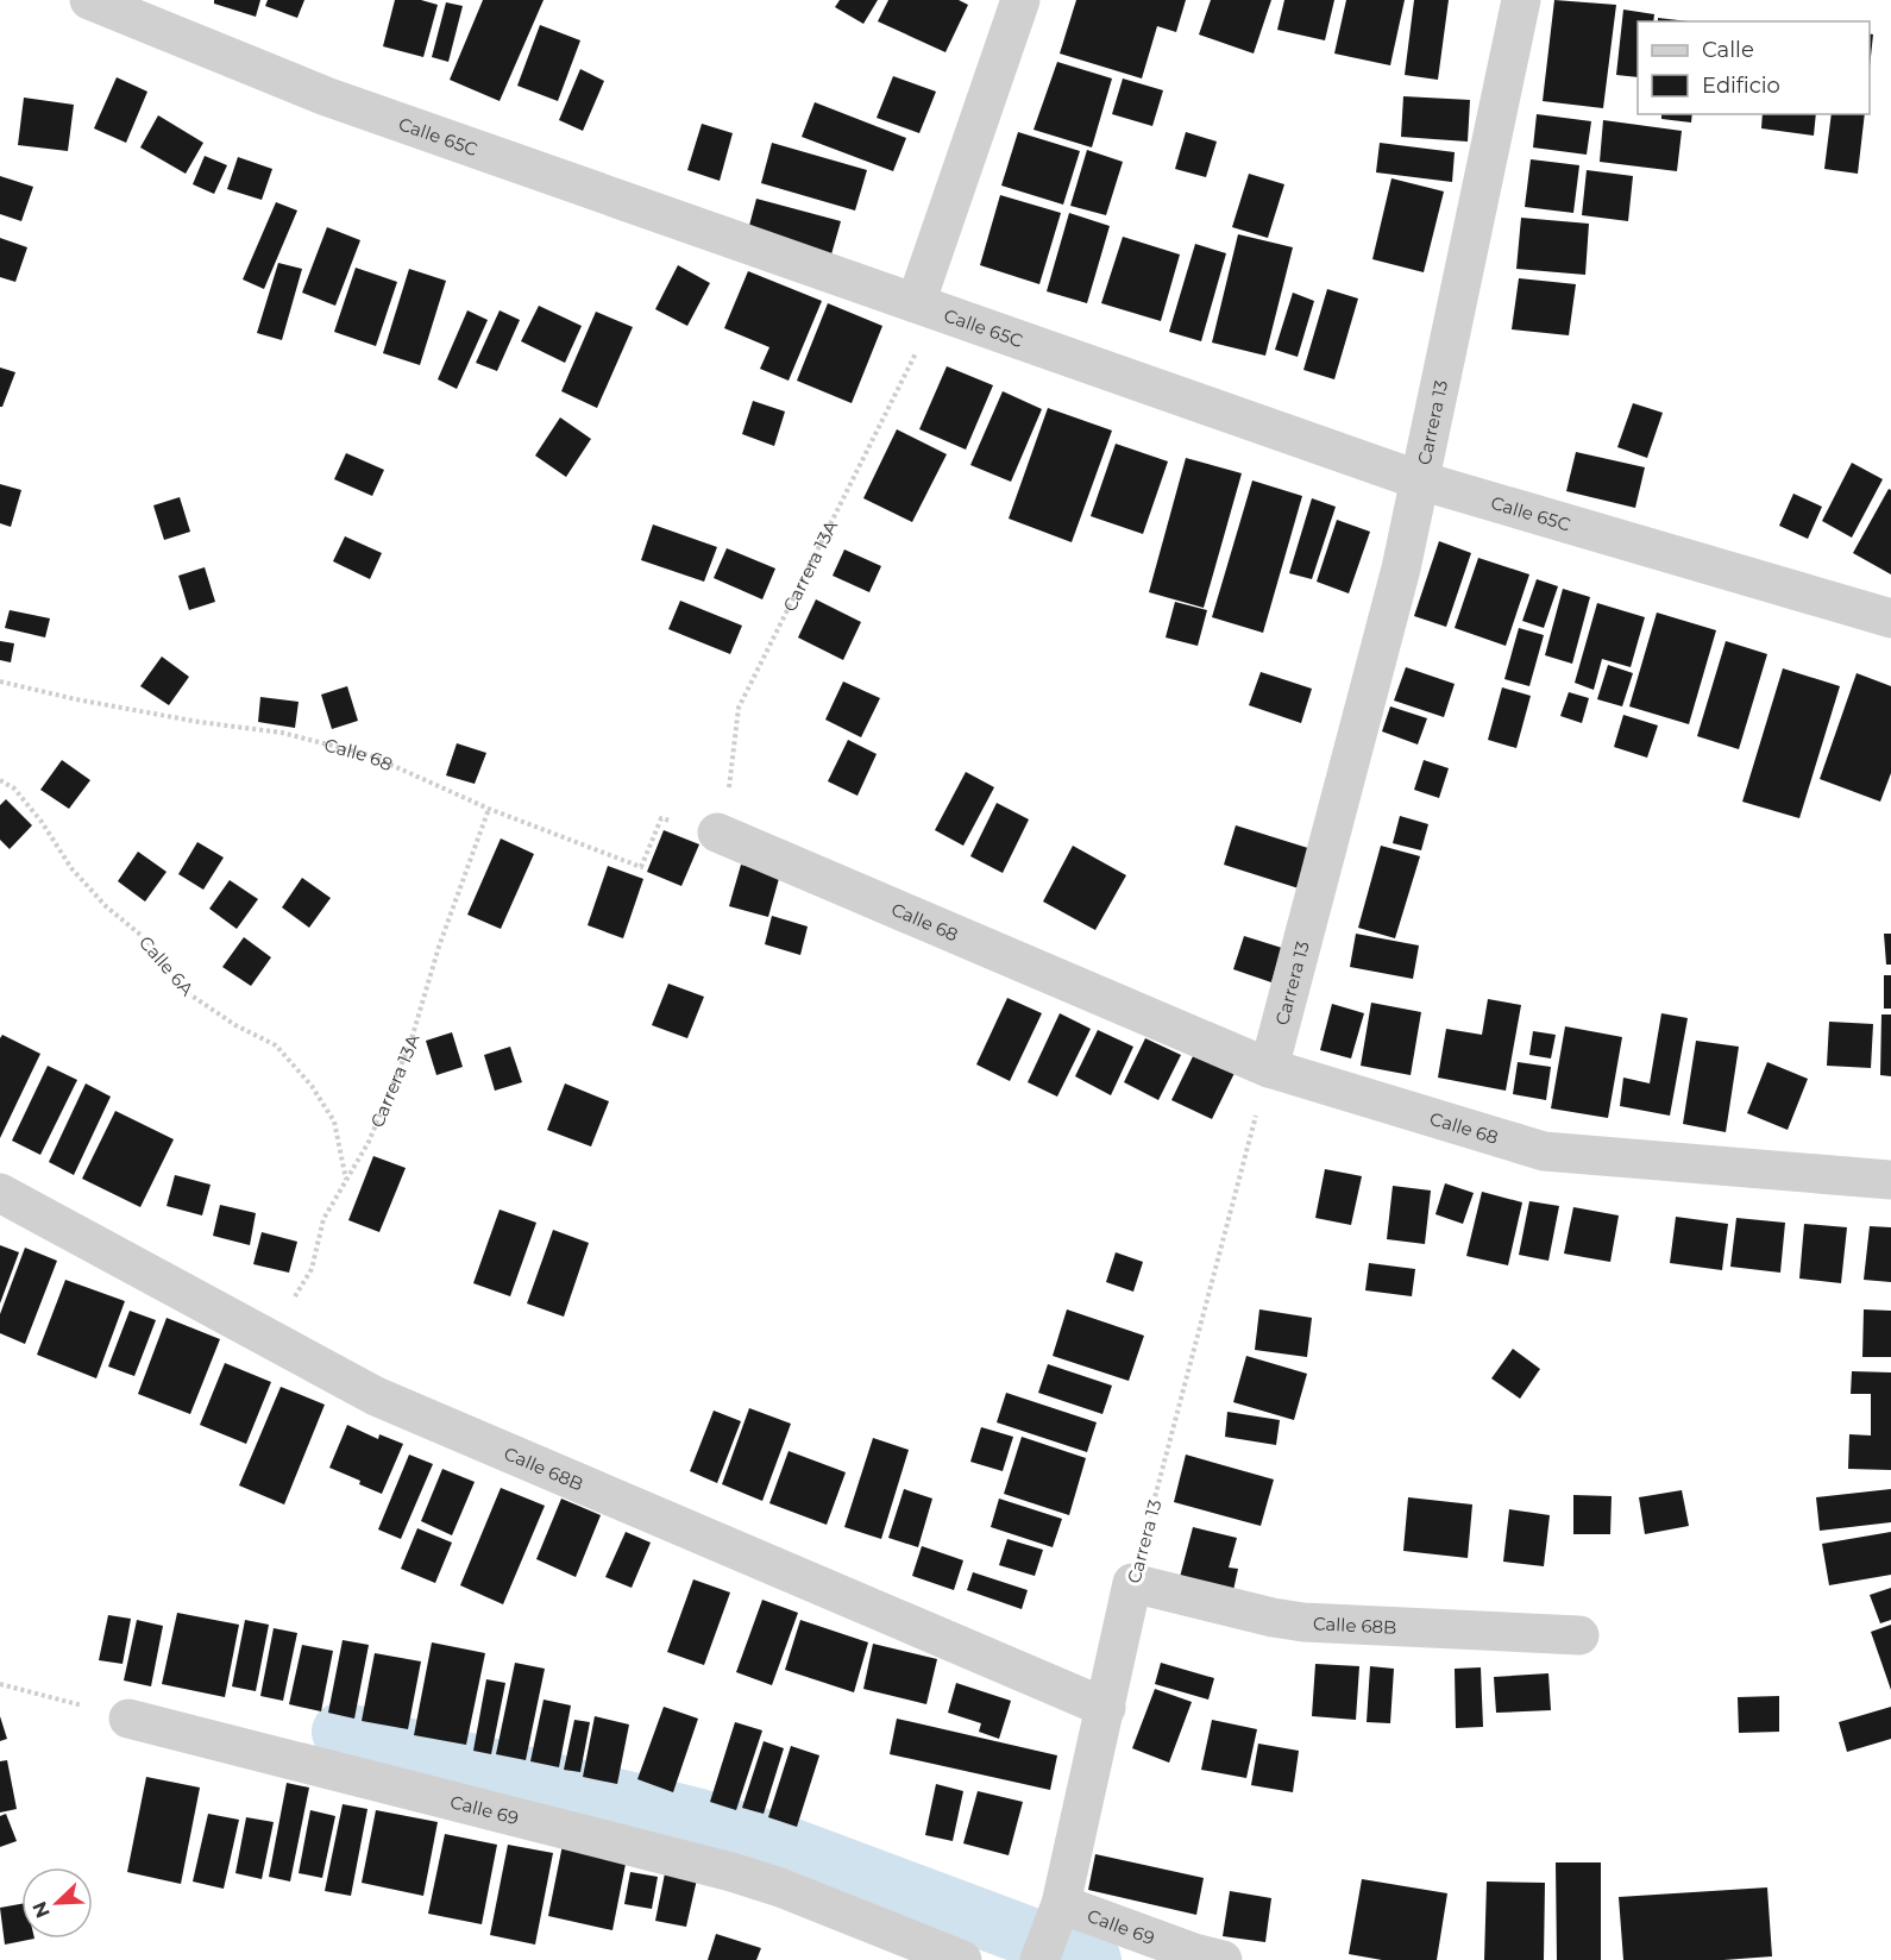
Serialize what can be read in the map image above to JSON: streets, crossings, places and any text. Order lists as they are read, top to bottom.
{
  "streets": {
    "street": [
      "Calle 65C",
      "Carrera 13",
      "Calle 68",
      "Calle 68B",
      "Calle 69"
    ],
    "path": ["Carrera 13A", "Calle 6A"]
  },
  "crossings": [
    ["Calle 65C", "Carrera 13"],
    ["Calle 65C", "Carrera 13A"],
    ["Carrera 13", "Calle 68"],
    ["Carrera 13", "Calle 68B"],
    ["Carrera 13", "Calle 69"],
    ["Carrera 13A", "Calle 68"],
    ["Carrera 13A", "Calle 6A"],
    ["Carrera 13A", "Calle 68B"]
  ],
  "legend": ["Calle", "Edificio"],
  "north": "bottom left"
}
